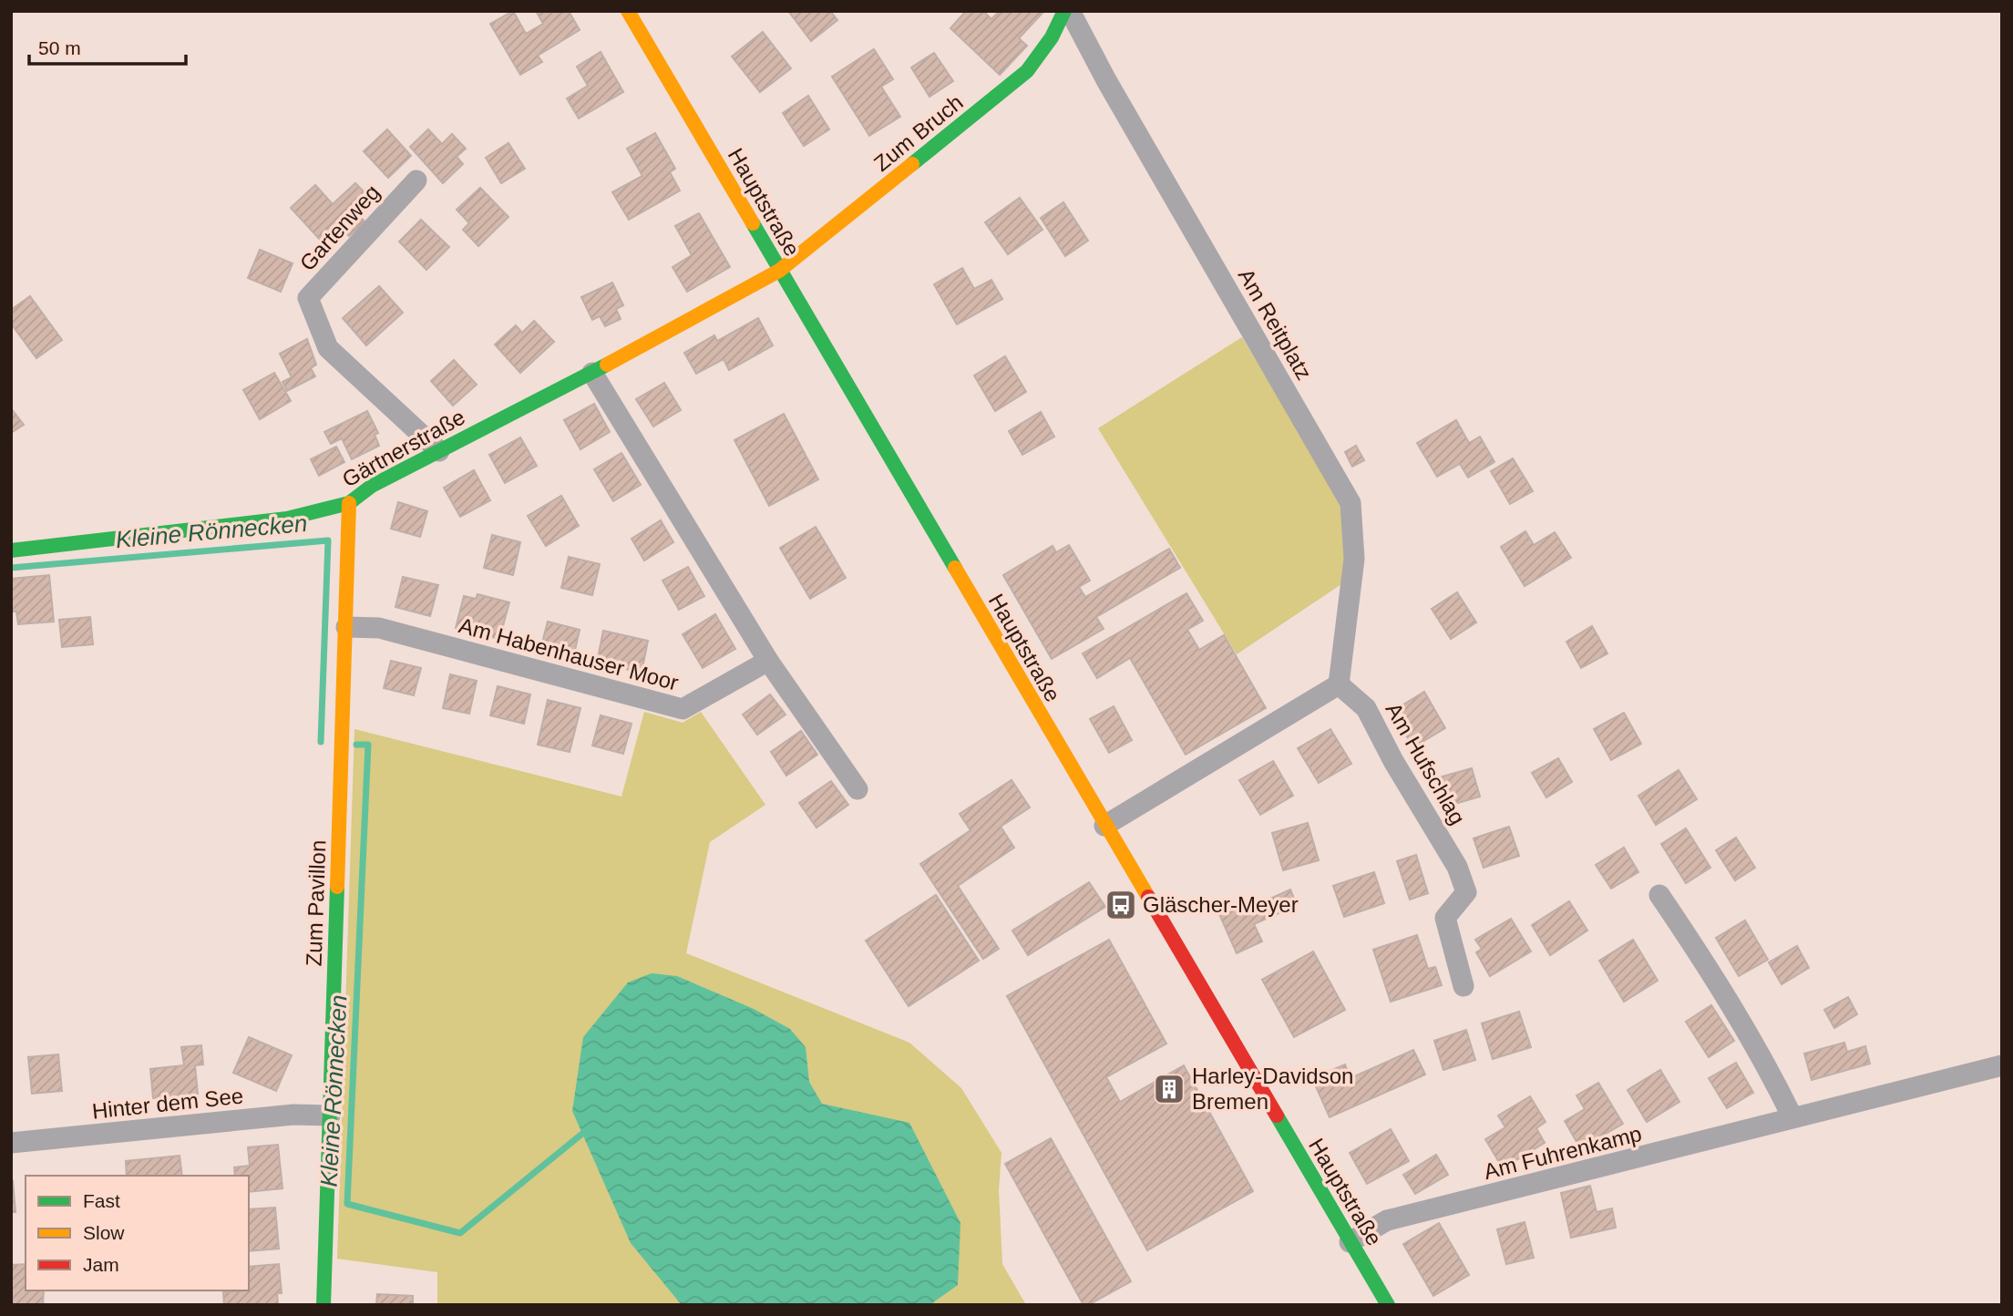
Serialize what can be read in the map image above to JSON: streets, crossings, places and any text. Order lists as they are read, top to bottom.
{
  "streets": {
    "street": [
      "Zum Bruch",
      "Hauptstraße",
      "Gartenweg",
      "Am Reitplatz",
      "Gärtnerstraße",
      "Am Habenhauser Moor",
      "Am Hufschlag",
      "Zum Pavillon",
      "Hinter dem See",
      "Am Fuhrenkamp"
    ]
  },
  "crossings": [
    ["Zum Bruch", "Hauptstraße"],
    ["Zum Bruch", "Gärtnerstraße"],
    ["Hauptstraße", "Gärtnerstraße"],
    ["Hauptstraße", "Am Fuhrenkamp"],
    ["Gartenweg", "Gärtnerstraße"],
    ["Am Reitplatz", "Am Hufschlag"],
    ["Gärtnerstraße", "Zum Pavillon"],
    ["Am Habenhauser Moor", "Zum Pavillon"],
    ["Zum Pavillon", "Hinter dem See"]
  ],
  "water": ["Kleine Rönnecken"],
  "places": {
    "bus stop": ["Gläscher-Meyer"],
    "building": ["Harley-Davidson Bremen"]
  },
  "legend": ["Fast", "Slow", "Jam"],
  "scale_bar": "50 m"
}
